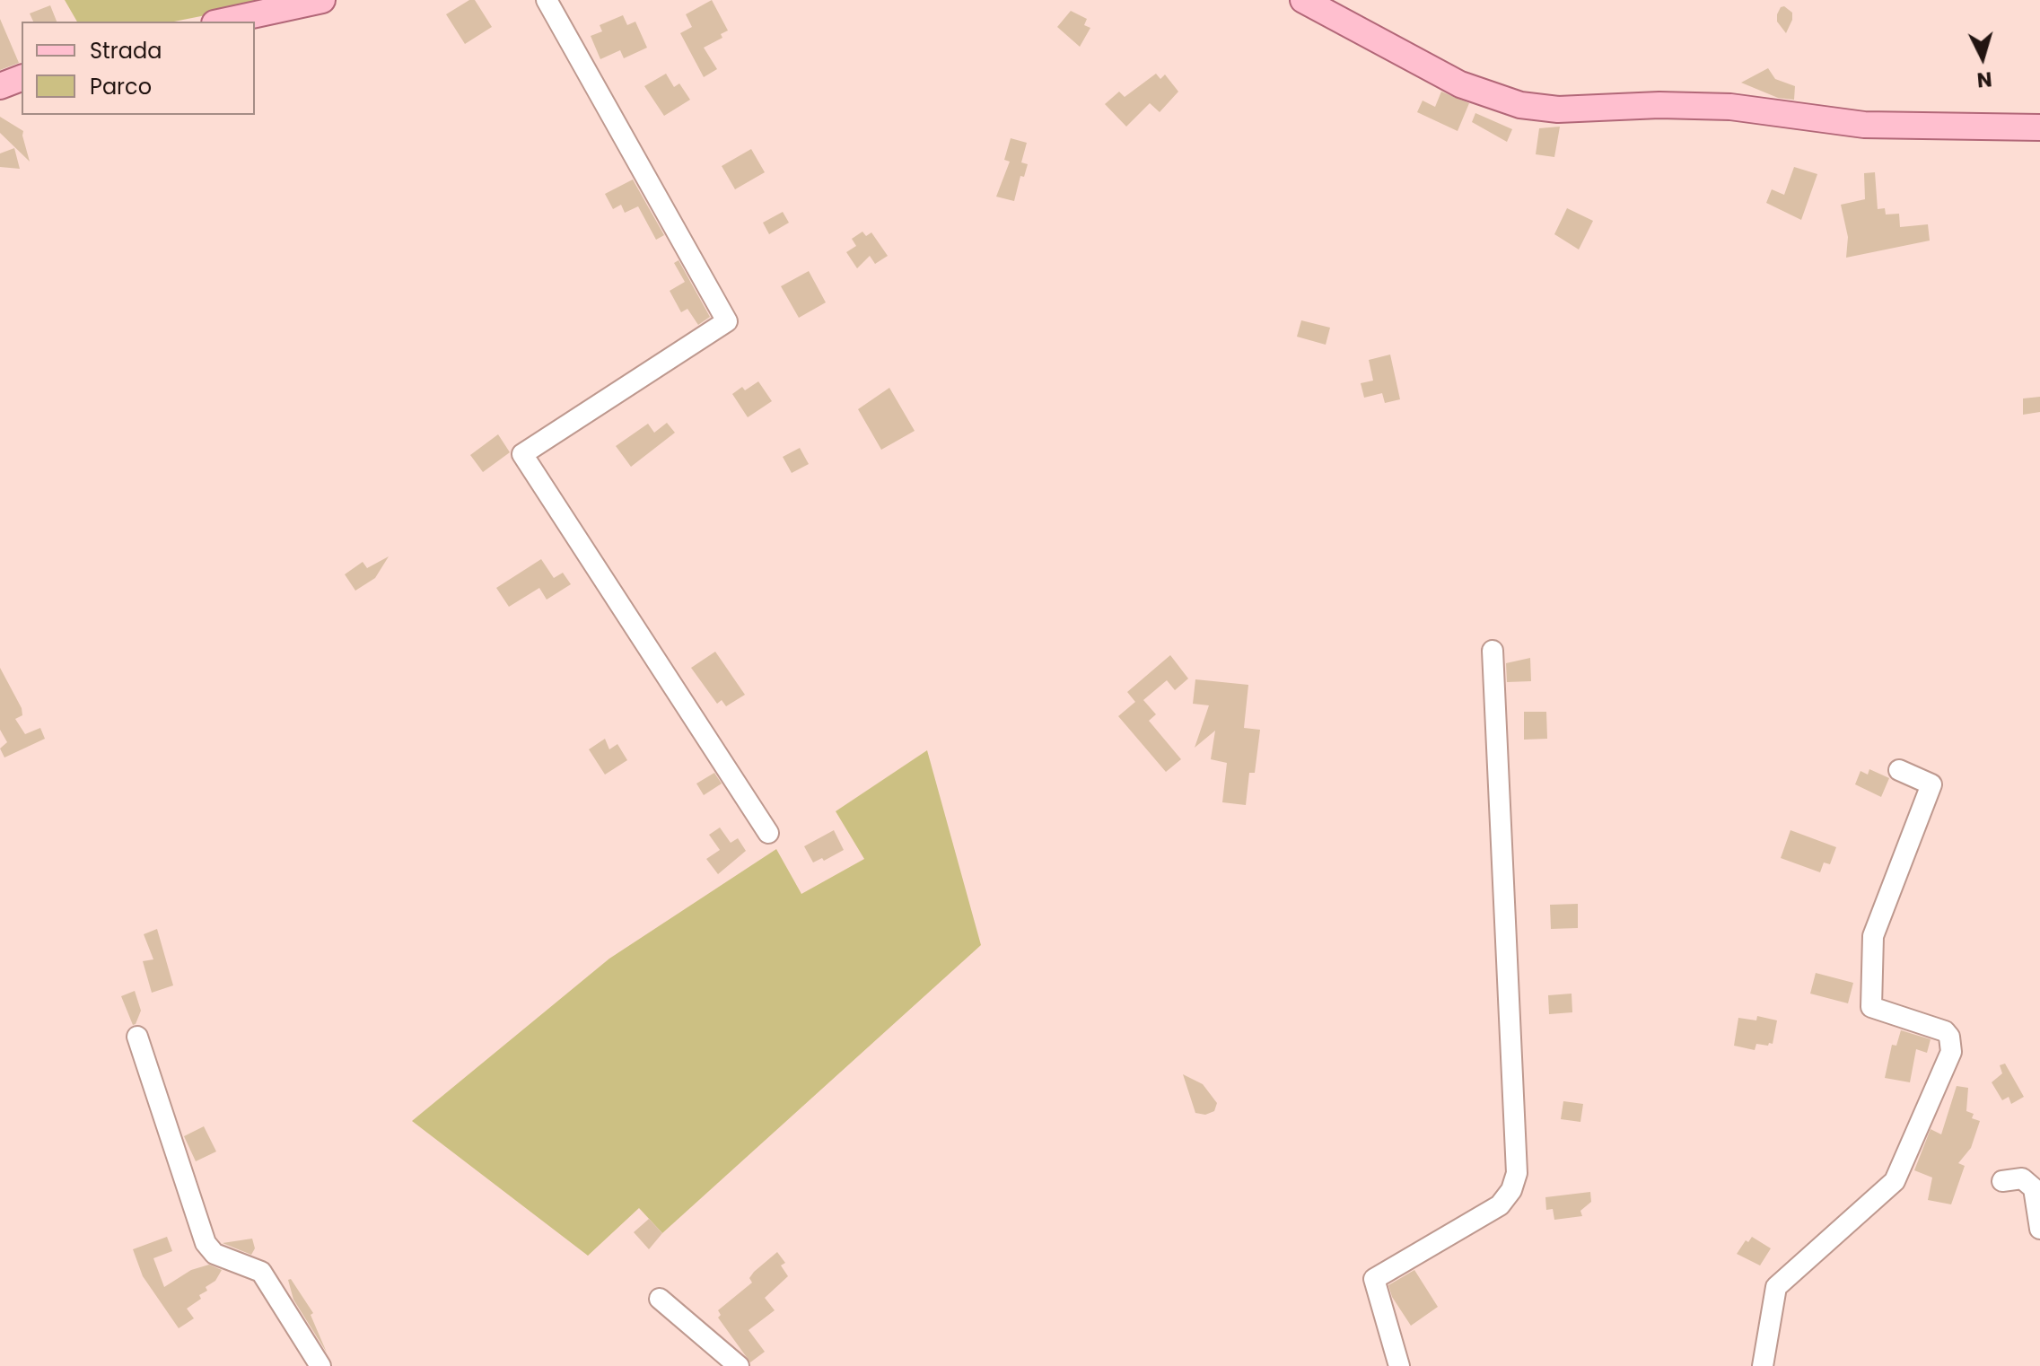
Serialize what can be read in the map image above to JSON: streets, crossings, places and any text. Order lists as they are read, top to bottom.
{
  "legend": ["Strada", "Parco"],
  "north": "bottom"
}
